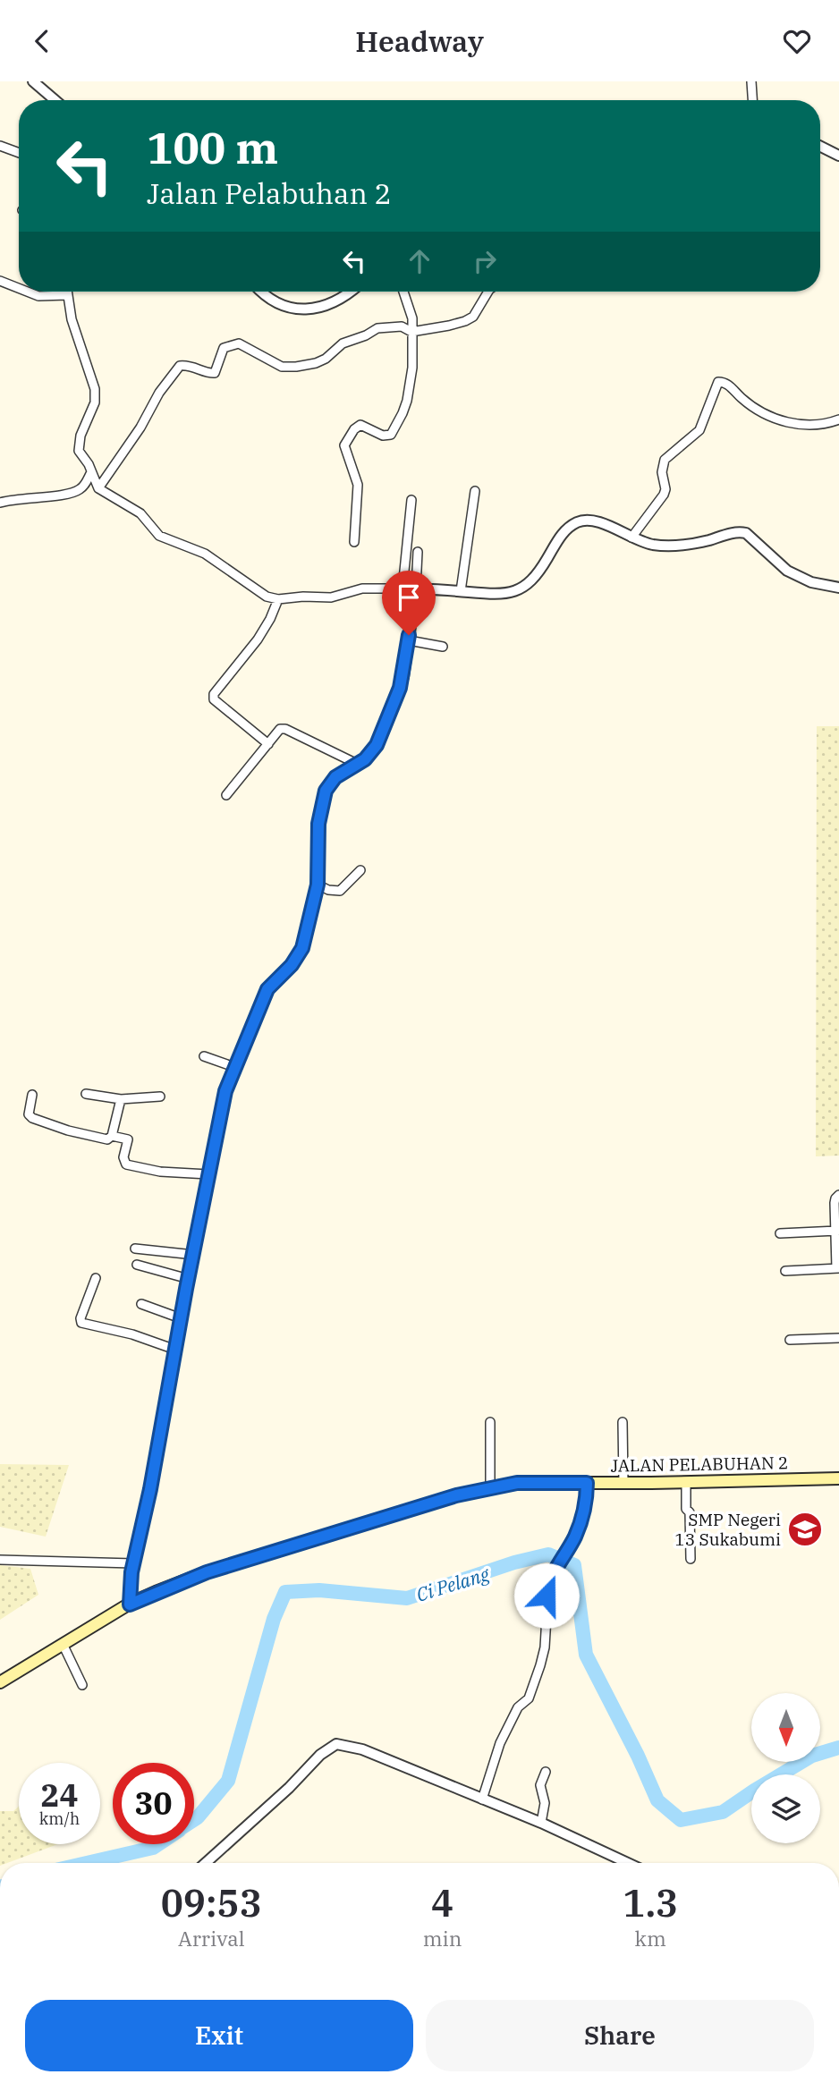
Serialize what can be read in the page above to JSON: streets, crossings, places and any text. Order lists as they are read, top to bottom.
{
  "streets": {
    "main road": ["JALAN PELABUHAN 2"]
  },
  "water": ["Ci Pelang"],
  "places": {
    "school or university": ["SMP Negeri 13 Sukabumi"]
  },
  "north": "bottom",
  "page": {
    "header": "Headway",
    "turn": ["100 m", "Jalan Pelabuhan 2"],
    "speed": "24 km/h",
    "limit": "30",
    "eta": [
      "09:53",
      "Arrival",
      "4",
      "min",
      "1.3",
      "km"
    ],
    "buttons": ["Exit", "Share"]
  }
}
